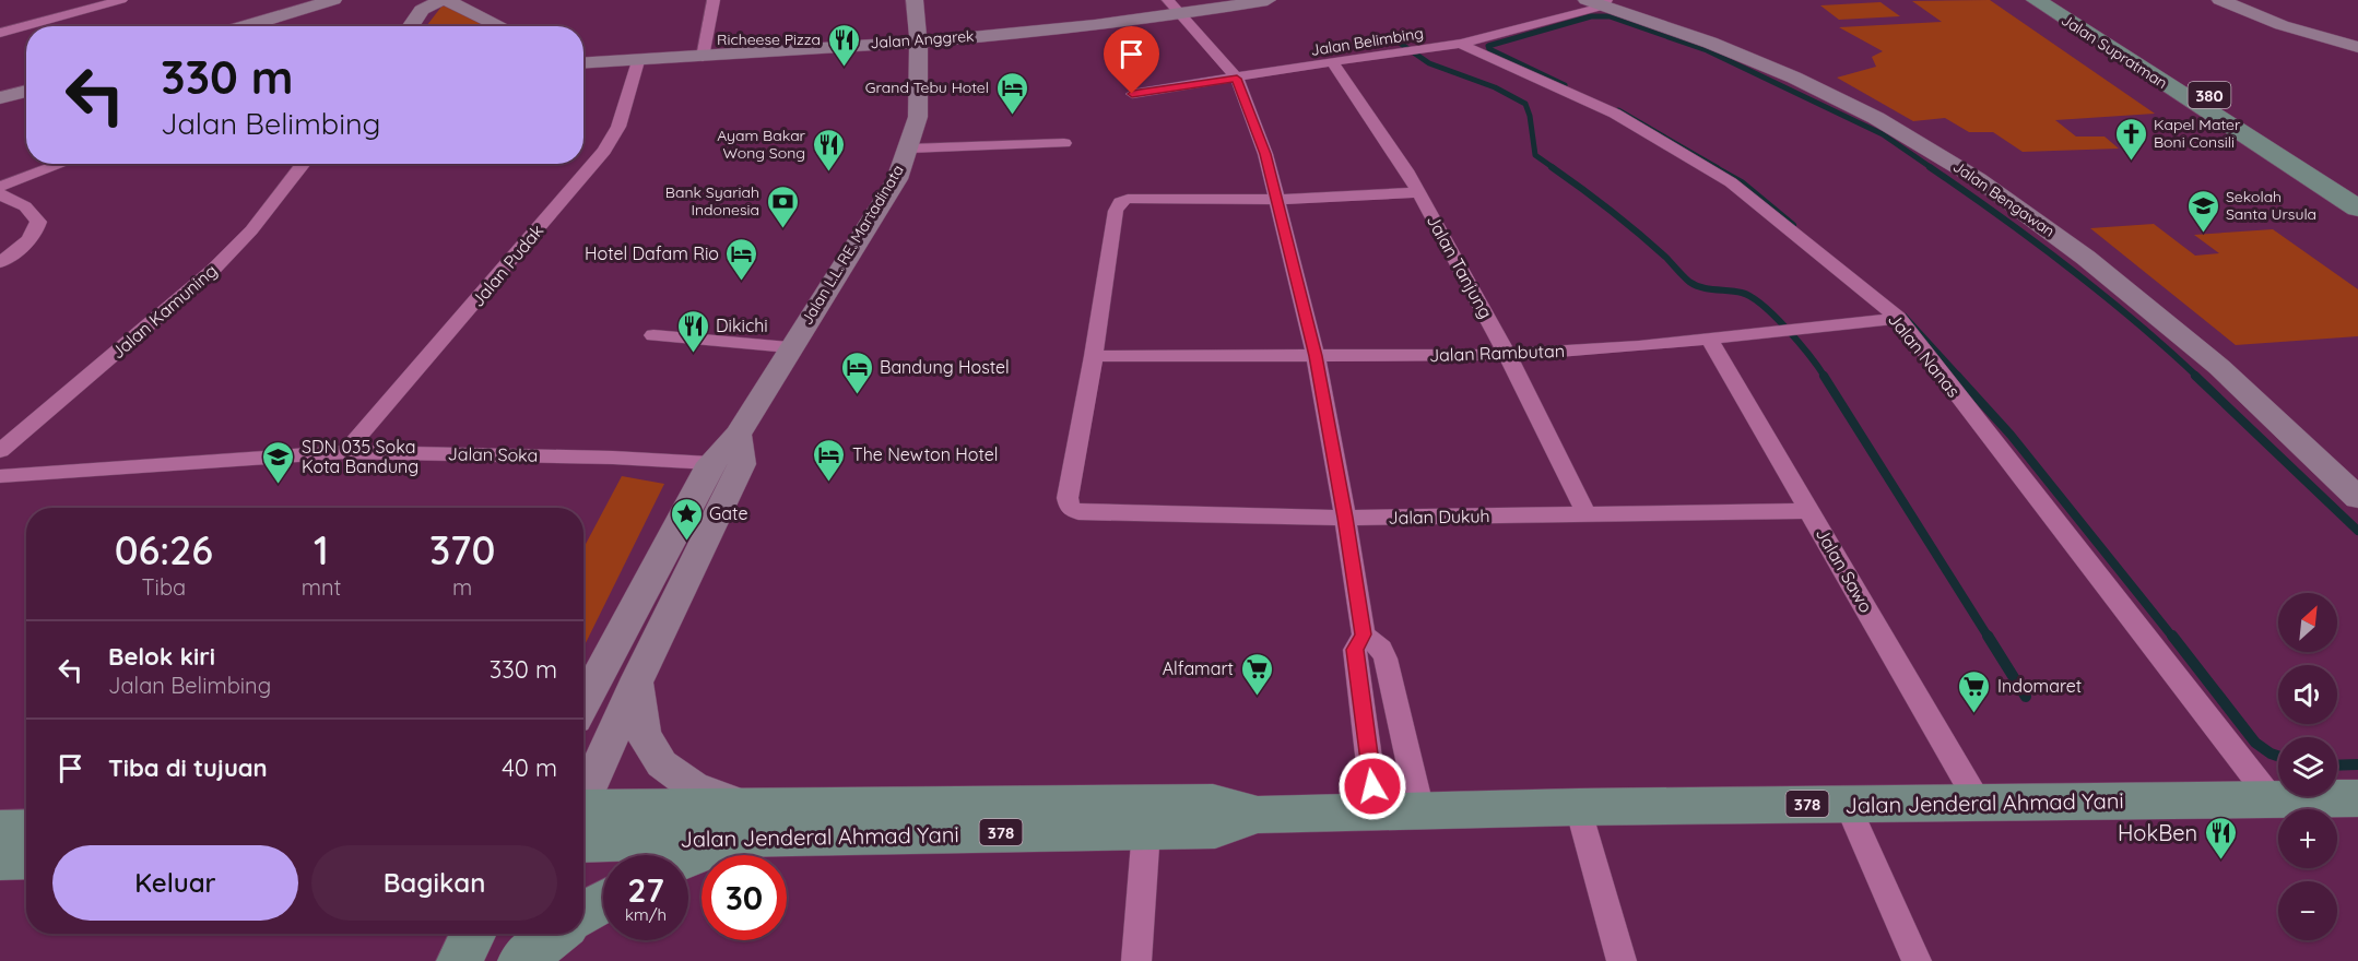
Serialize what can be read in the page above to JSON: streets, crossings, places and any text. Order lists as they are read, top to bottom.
{
  "streets": {
    "main road": [
      "Jalan Supratman",
      "380",
      "Jalan Jenderal Ahmad Yani",
      "378"
    ],
    "street": [
      "Jalan Anggrek",
      "Jalan Belimbing",
      "Jalan Bengawan",
      "Jalan L.L. RE. Martadinata",
      "Jalan Pudak",
      "Jalan Tanjung",
      "Jalan Kamuning",
      "Jalan Rambutan",
      "Jalan Nanas",
      "Jalan Soka",
      "Jalan Dukuh",
      "Jalan Sawo"
    ]
  },
  "crossings": [
    ["Jalan Anggrek", "Jalan L.L. RE. Martadinata"],
    ["Jalan Anggrek", "Jalan Pudak"],
    ["Jalan Belimbing", "Jalan Bengawan"],
    ["Jalan Belimbing", "Jalan Tanjung"],
    ["Jalan Belimbing", "Jalan Nanas"],
    ["Jalan L.L. RE. Martadinata", "Jalan Soka"],
    ["Jalan Pudak", "Jalan Soka"],
    ["Jalan Tanjung", "Jalan Rambutan"],
    ["Jalan Tanjung", "Jalan Dukuh"],
    ["Jalan Rambutan", "Jalan Nanas"],
    ["Jalan Rambutan", "Jalan Dukuh"],
    ["Jalan Rambutan", "Jalan Sawo"],
    ["Jalan Nanas", "Jalan Jenderal Ahmad Yani"],
    ["Jalan Dukuh", "Jalan Sawo"],
    ["Jalan Sawo", "Jalan Jenderal Ahmad Yani"]
  ],
  "places": {
    "restaurant": [
      "Richeese Pizza",
      "Ayam Bakar Wong Song",
      "Dikichi",
      "HokBen"
    ],
    "hotel": [
      "Grand Tebu Hotel",
      "Hotel Dafam Rio",
      "Bandung Hostel",
      "The Newton Hotel"
    ],
    "church": ["Kapel Mater Boni Consili"],
    "bank": ["Bank Syariah Indonesia"],
    "school or university": ["Sekolah Santa Ursula", "SDN 035 Soka Kota Bandung"],
    "place": ["Gate"],
    "supermarket": ["Alfamart", "Indomaret"]
  },
  "north": "top right",
  "page": {
    "turn": ["330 m", "Jalan Belimbing"],
    "eta": [
      "06:26",
      "Tiba",
      "1",
      "mnt",
      "370",
      "m"
    ],
    "map_buttons": ["+", "−"],
    "list": [
      {
        "name": "Belok kiri",
        "note": "Jalan Belimbing",
        "value": "330 m"
      },
      {
        "name": "Tiba di tujuan",
        "value": "40 m"
      }
    ],
    "buttons": ["Keluar", "Bagikan"],
    "speed": "27 km/h",
    "limit": "30"
  }
}
